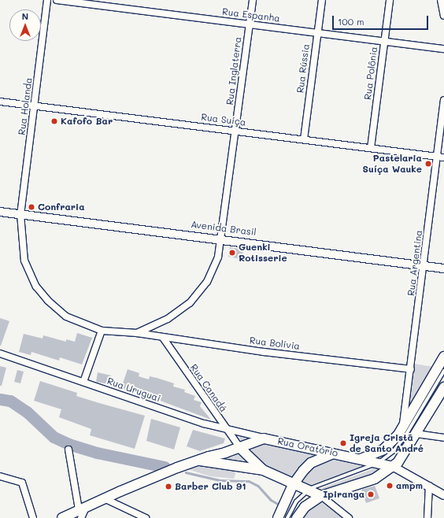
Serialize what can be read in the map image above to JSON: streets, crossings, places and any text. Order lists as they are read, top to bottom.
{
  "streets": {
    "main road": ["Rua Oratório"],
    "street": [
      "Rua Espanha",
      "Rua Rússia",
      "Rua Inglaterra",
      "Rua Polônia",
      "Rua Holanda",
      "Rua Suíça",
      "Avenida Brasil",
      "Rua Argentina",
      "Rua Bolívia",
      "Rua Canadá",
      "Rua Uruguai"
    ]
  },
  "crossings": [
    ["Rua Espanha", "Rua Rússia"],
    ["Rua Espanha", "Rua Inglaterra"],
    ["Rua Espanha", "Rua Polônia"],
    ["Rua Rússia", "Rua Suíça"],
    ["Rua Inglaterra", "Rua Suíça"],
    ["Rua Inglaterra", "Avenida Brasil"],
    ["Rua Inglaterra", "Rua Bolívia"],
    ["Rua Polônia", "Rua Suíça"],
    ["Rua Holanda", "Rua Suíça"],
    ["Rua Holanda", "Avenida Brasil"],
    ["Rua Holanda", "Rua Bolívia"],
    ["Rua Suíça", "Rua Argentina"],
    ["Avenida Brasil", "Rua Argentina"],
    ["Rua Argentina", "Rua Bolívia"],
    ["Rua Bolívia", "Rua Canadá"],
    ["Rua Canadá", "Rua Uruguai"],
    ["Rua Uruguai", "Rua Oratório"]
  ],
  "places": [
    "Kafofo Bar",
    "Pastelaria Suíça Wauke",
    "Confraria",
    "Guenki Rotisserie",
    "Igreja Cristã de Santo André",
    "ampm",
    "Barber Club 91",
    "Ipiranga"
  ],
  "scale_bar": "100 m",
  "north": "top"
}
